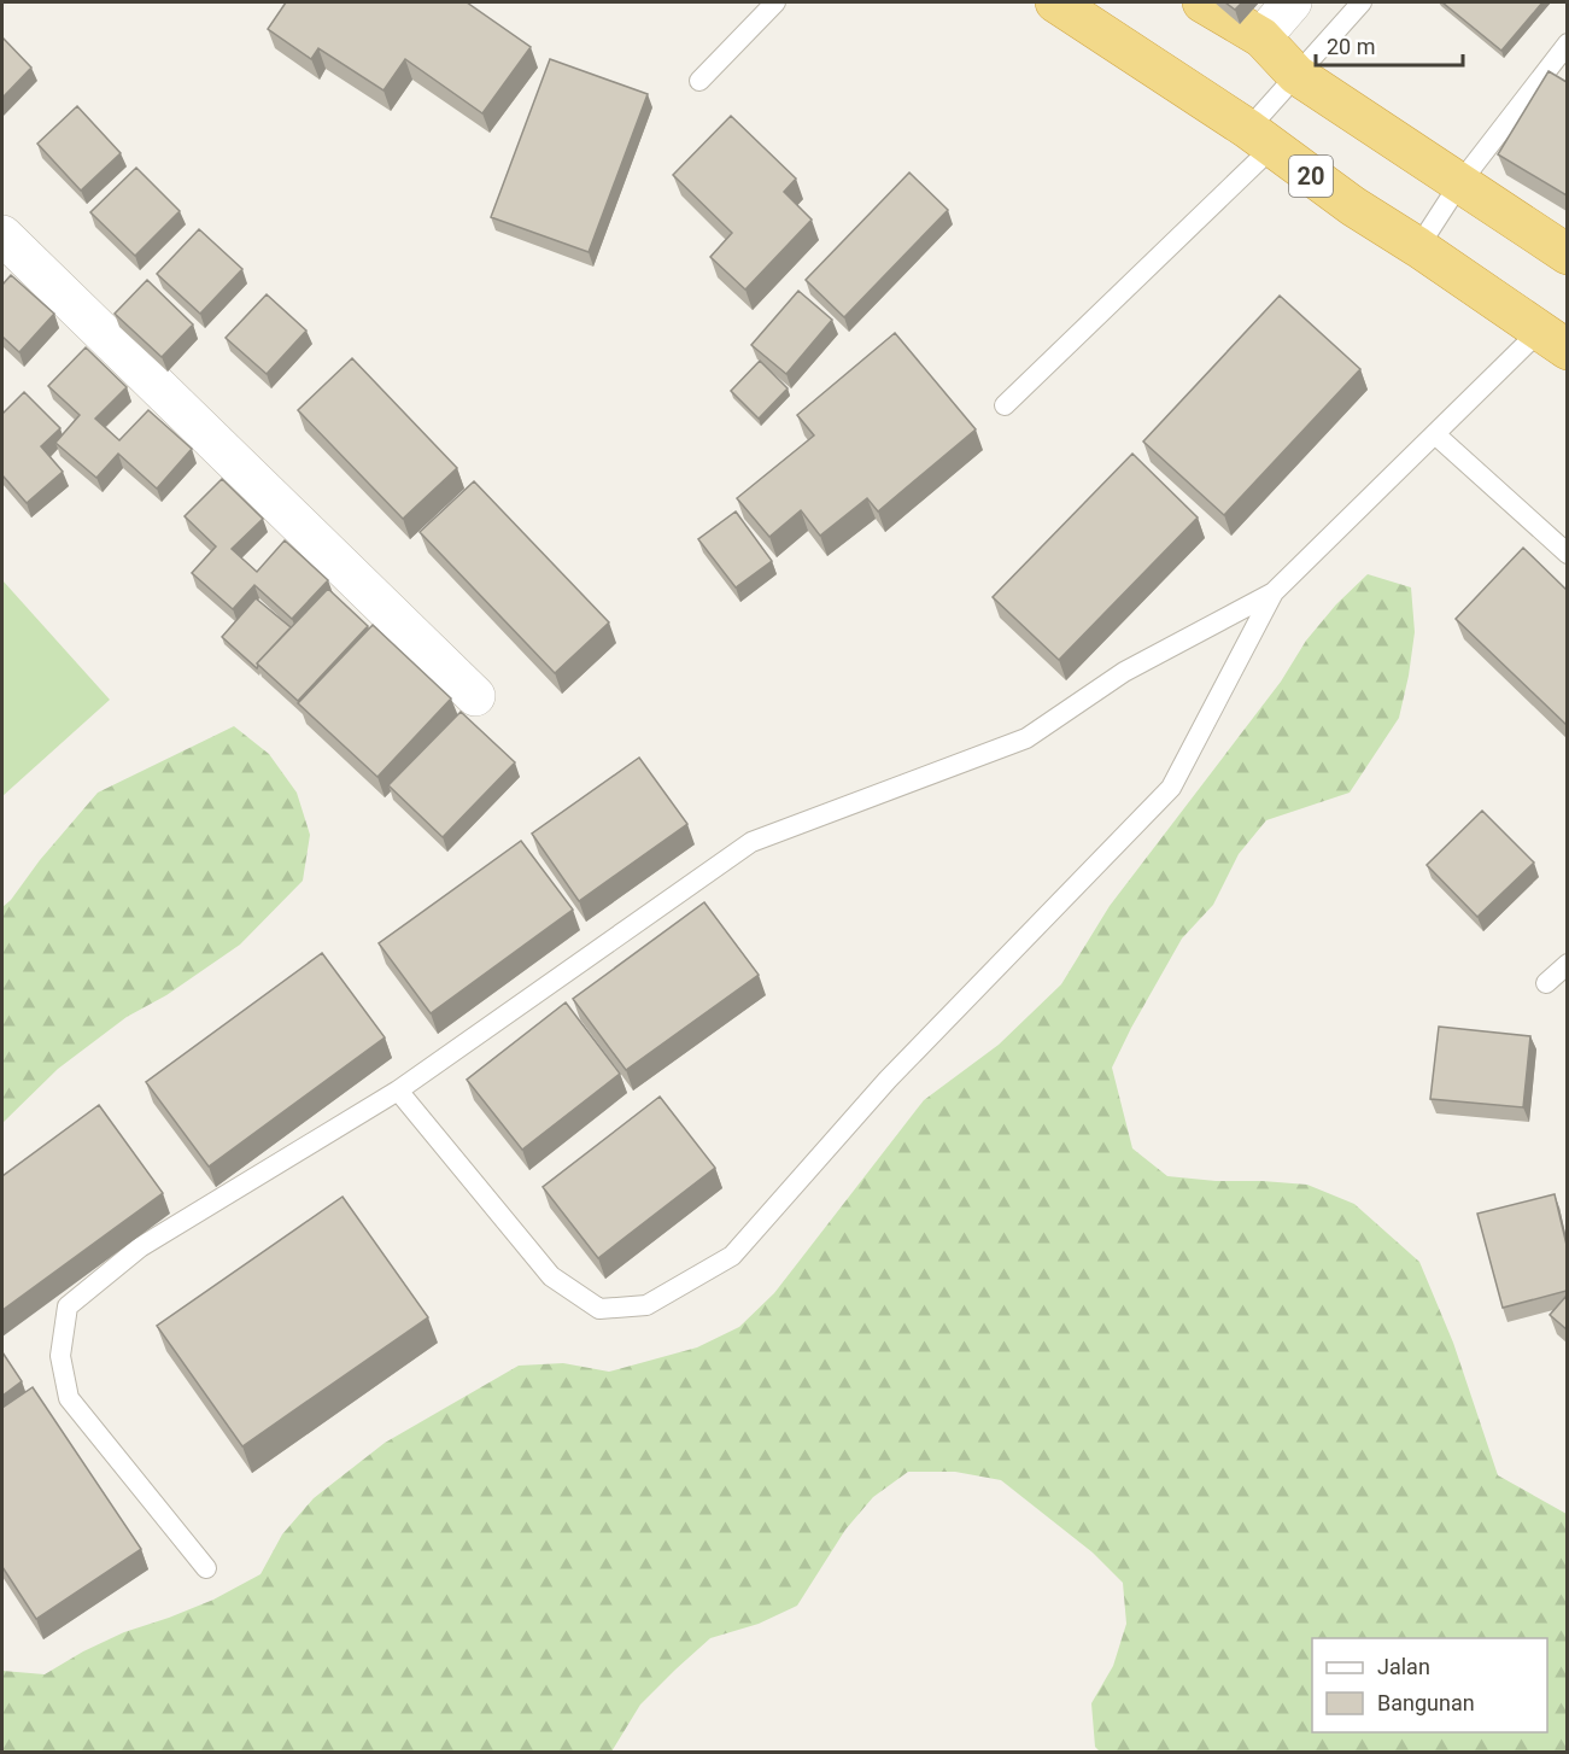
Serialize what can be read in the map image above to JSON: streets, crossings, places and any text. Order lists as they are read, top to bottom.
{
  "streets": {
    "highway": ["20"]
  },
  "legend": ["Jalan", "Bangunan"],
  "scale_bar": "20 m"
}
